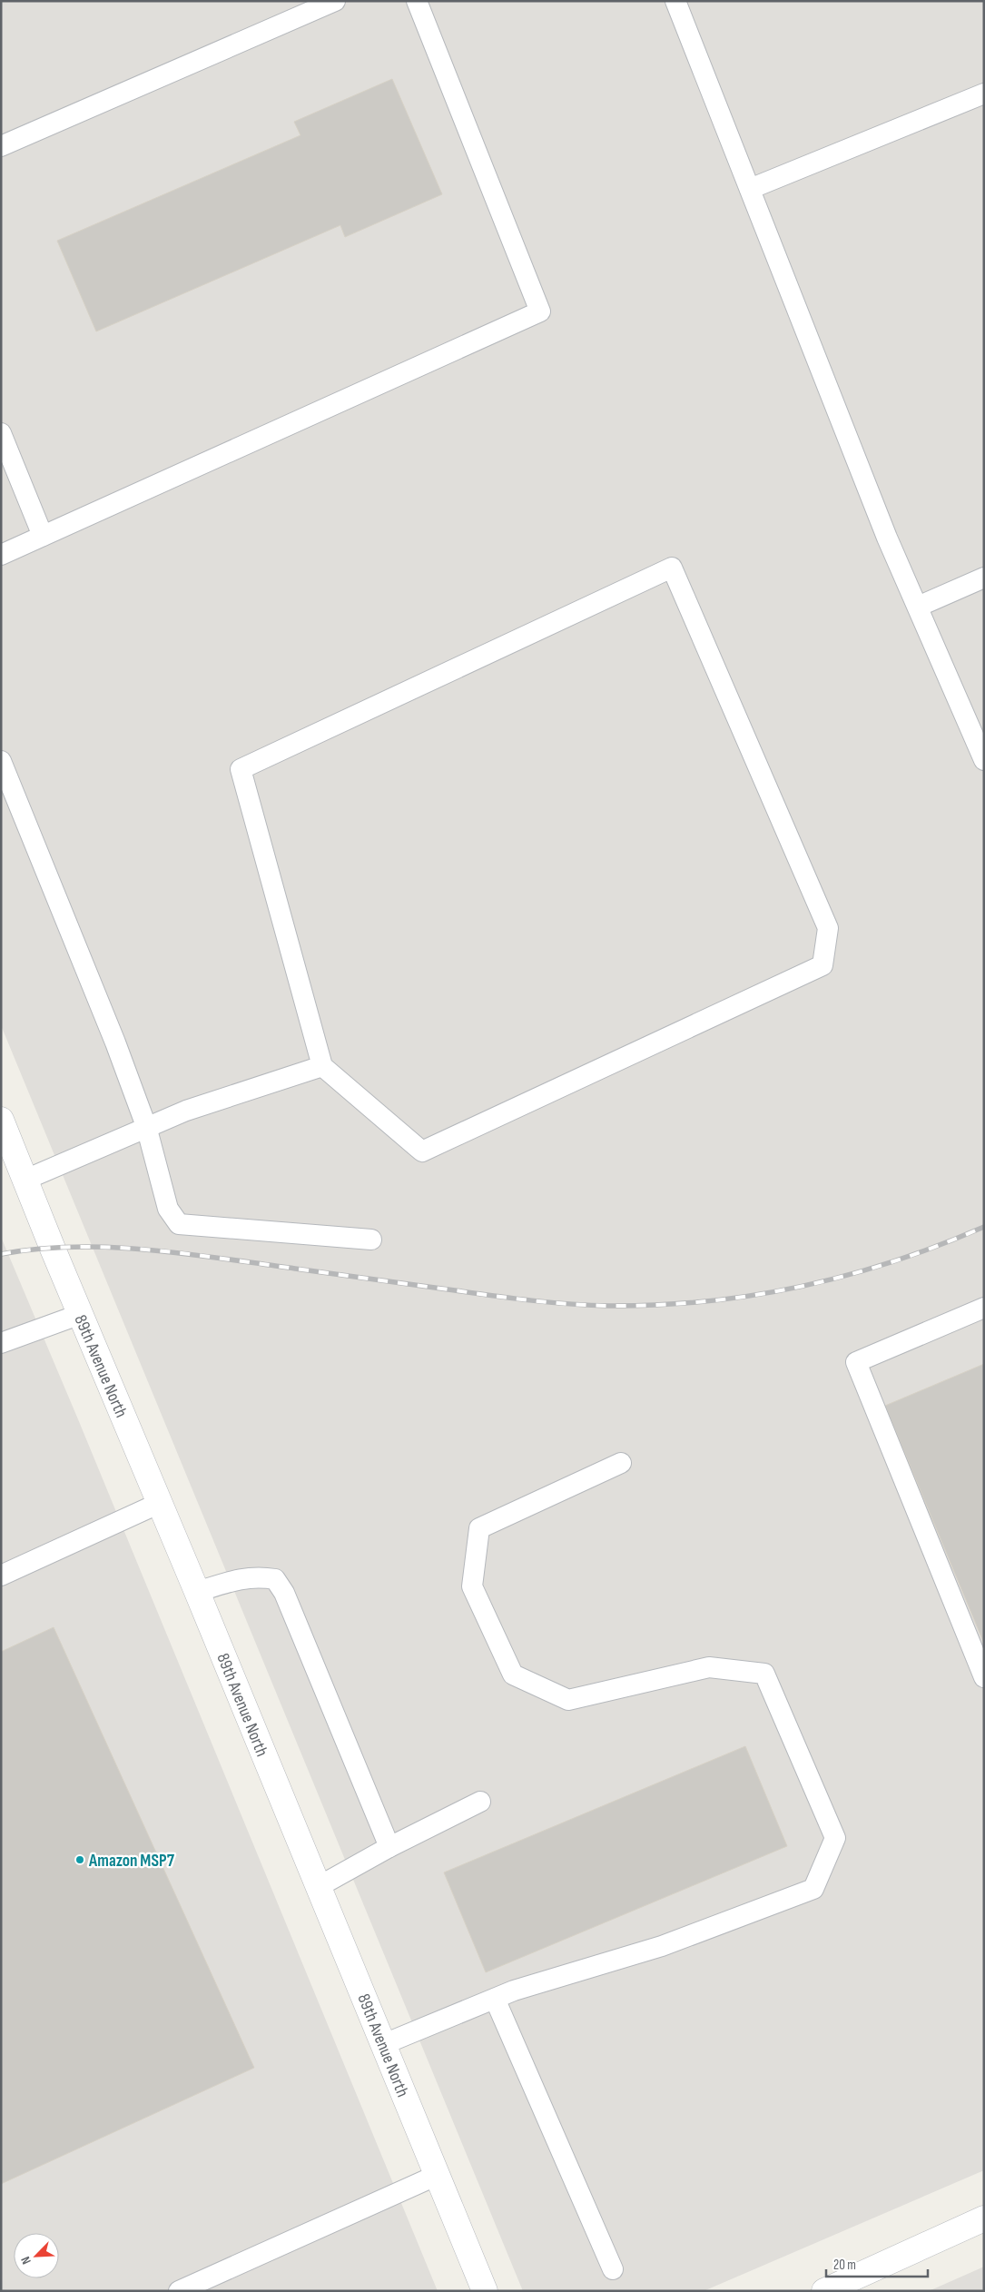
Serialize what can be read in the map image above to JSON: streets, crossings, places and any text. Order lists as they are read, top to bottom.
{
  "streets": {
    "street": ["89th Avenue North"]
  },
  "places": ["Amazon MSP7"],
  "scale_bar": "20 m",
  "north": "bottom left"
}
